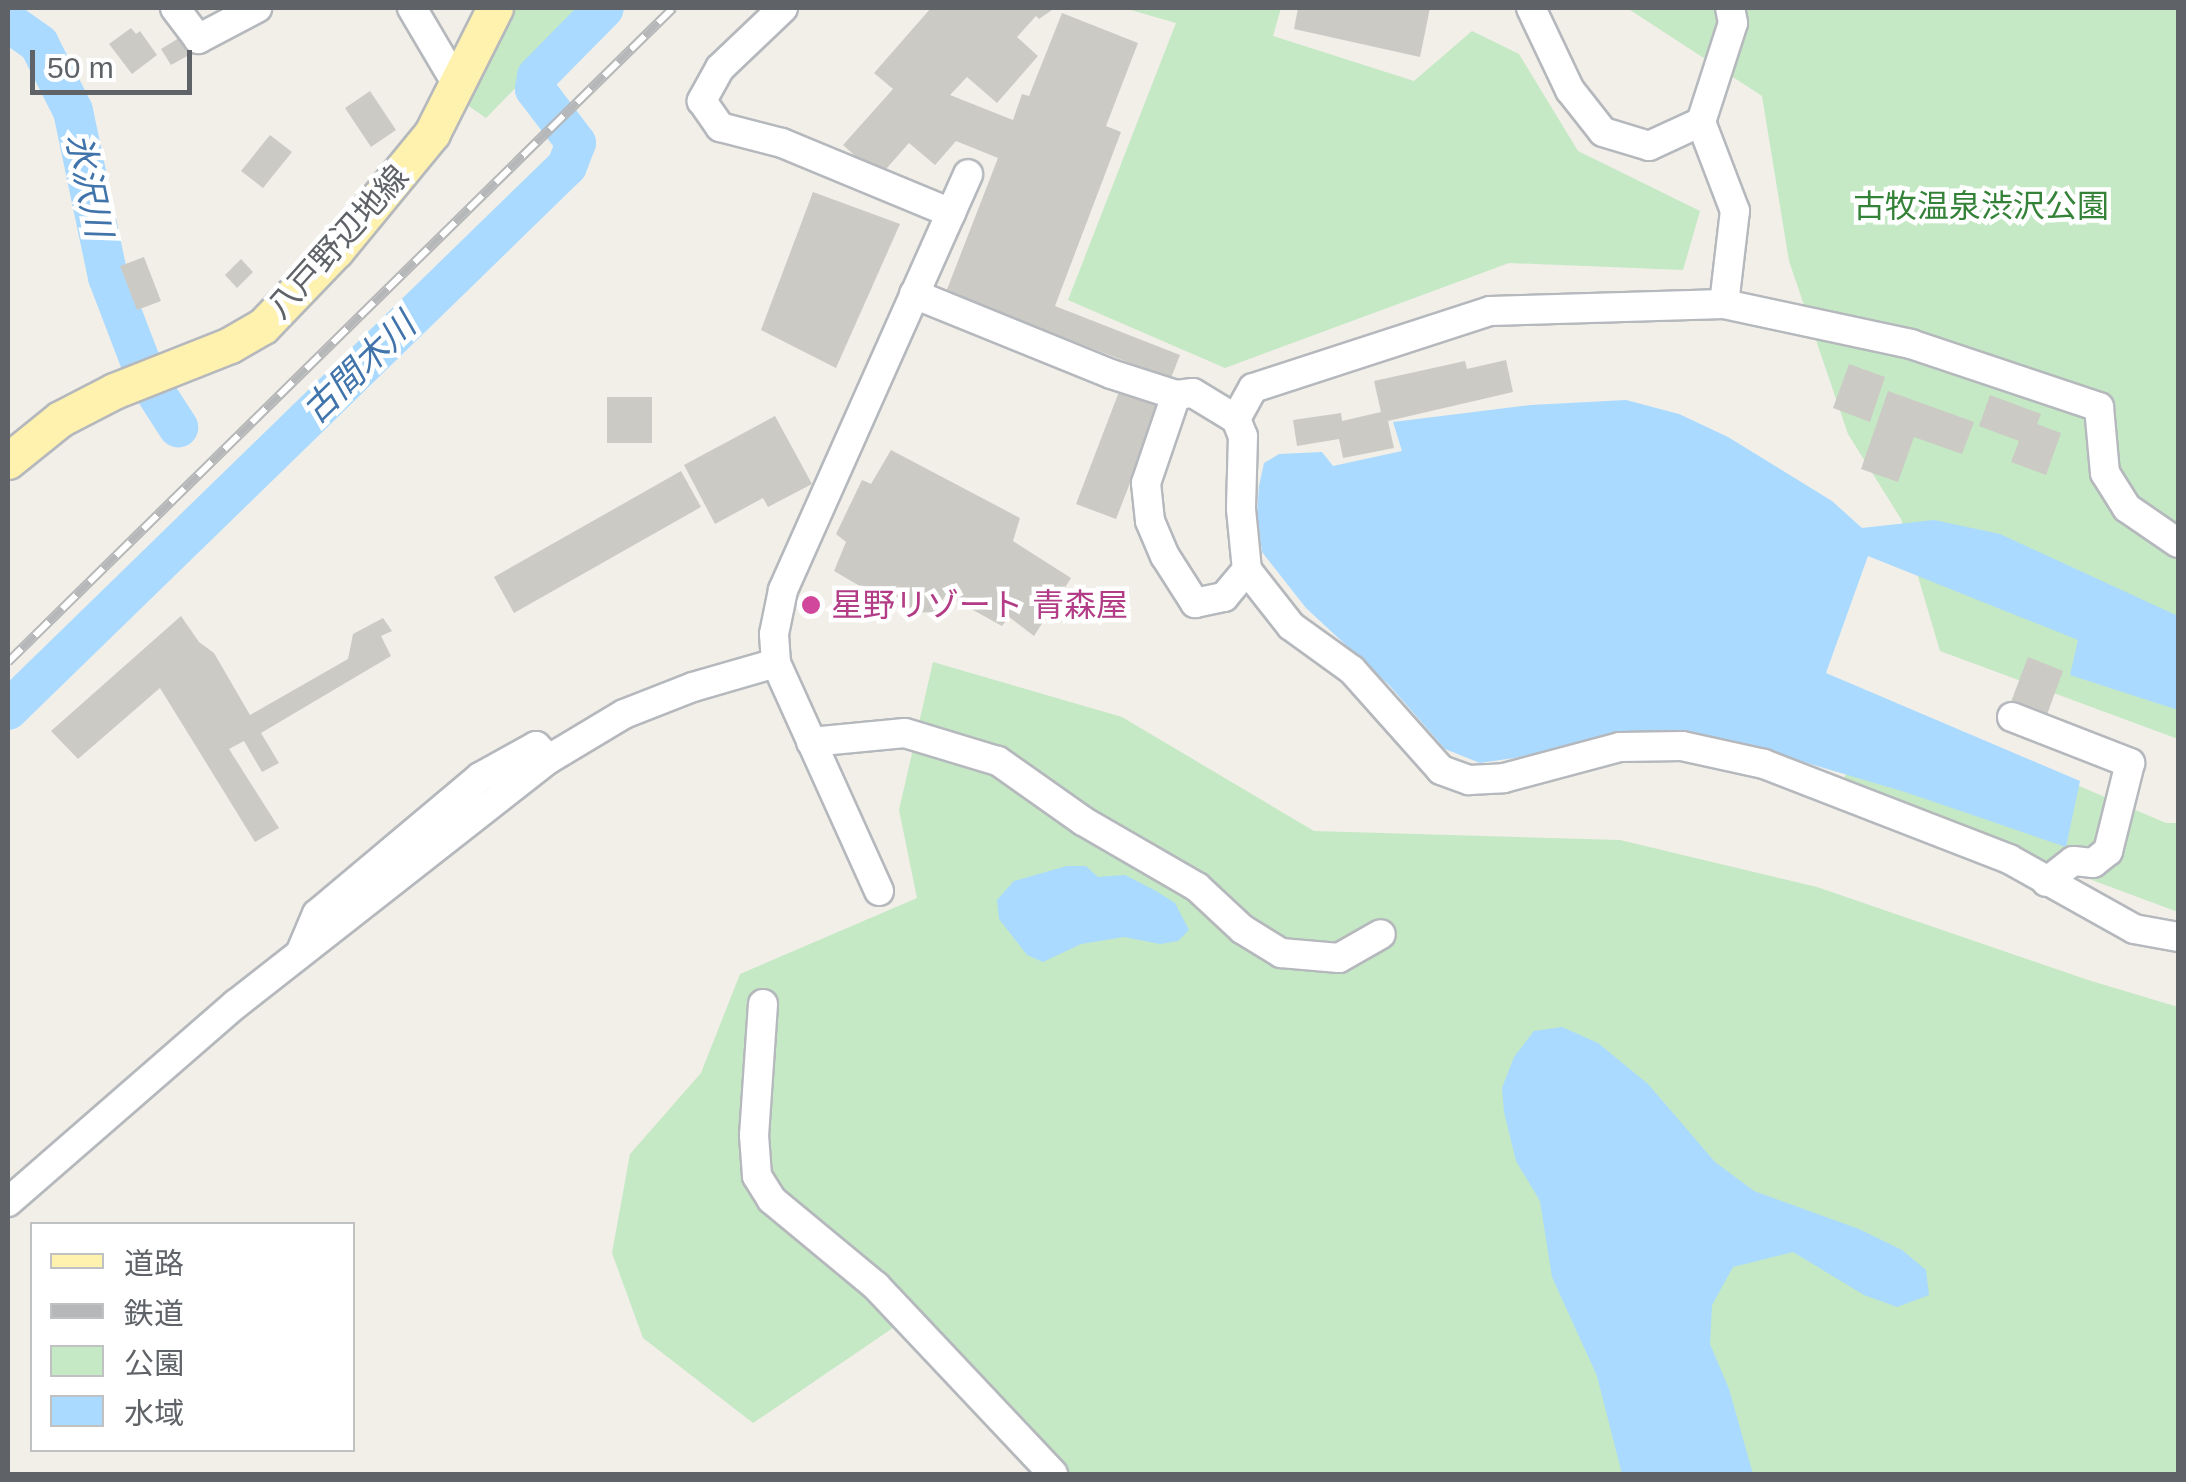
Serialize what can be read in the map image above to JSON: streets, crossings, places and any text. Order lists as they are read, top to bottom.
{
  "streets": {
    "main road": ["八戸野辺地線"]
  },
  "water": ["氷沢川", "古間木川"],
  "parks": ["古牧温泉渋沢公園"],
  "places": ["星野リゾート 青森屋"],
  "legend": [
    "道路",
    "鉄道",
    "公園",
    "水域"
  ],
  "scale_bar": "50 m"
}
